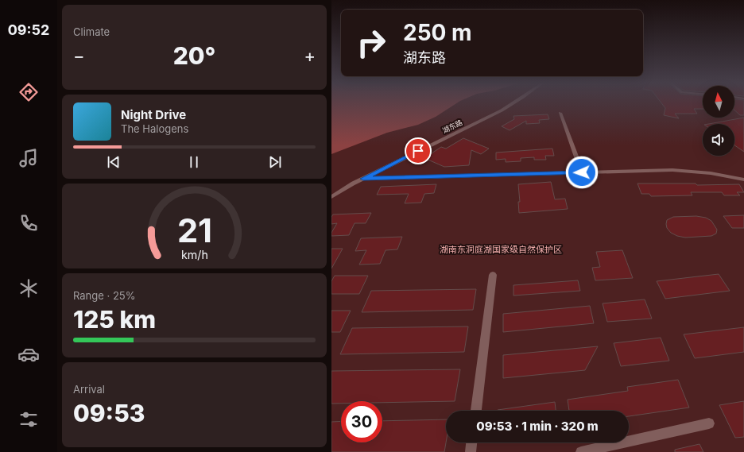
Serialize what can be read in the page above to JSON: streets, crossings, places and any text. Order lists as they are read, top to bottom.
{
  "streets": {
    "street": ["湖东路"]
  },
  "parks": ["湖南东洞庭湖国家级自然保护区"],
  "north": "top",
  "page": {
    "tabs": "09:52",
    "tile": [
      "Climate",
      ["Range · 25%", "125 km"],
      ["Arrival", "09:53"]
    ],
    "turn": ["250 m", "湖东路"],
    "heat": ["−", "20°", "+"],
    "song": ["Night Drive", "The Halogens"],
    "limit": "30",
    "trip": "09:53 · 1 min · 320 m",
    "gauge": ["21", "km/h"]
  }
}
